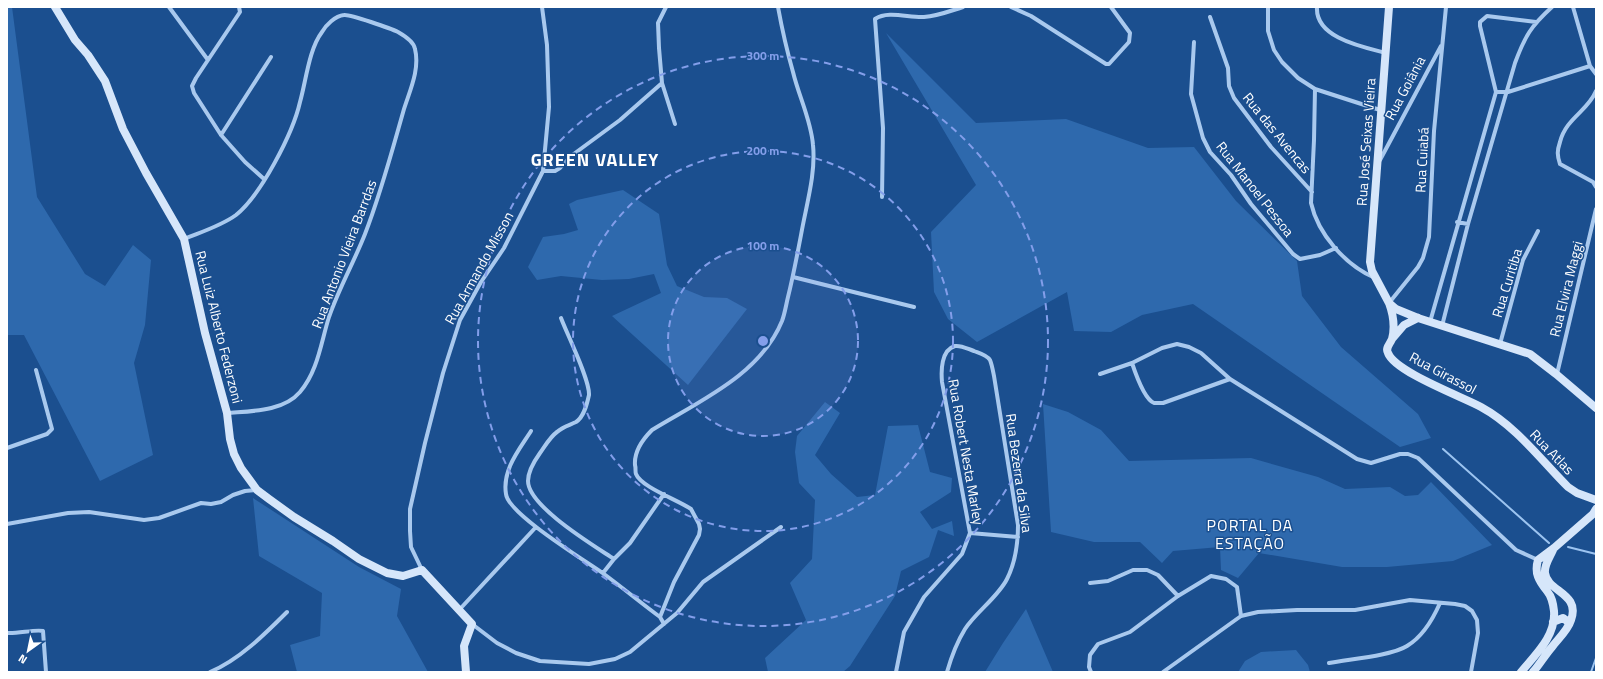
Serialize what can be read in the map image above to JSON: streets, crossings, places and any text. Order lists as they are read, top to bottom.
{
  "streets": {
    "street": [
      "Rua Goiânia",
      "Rua das Avencas",
      "Rua José Seixas Vieira",
      "Rua Cuiabá",
      "Rua Manoel Pessoa",
      "Rua Antonio Vieira Barrdas",
      "Rua Armando Misson",
      "Rua Curitiba",
      "Rua Elvira Maggi",
      "Rua Luiz Alberto Federzoni",
      "Rua Girassol",
      "Rua Robert Nesta Marley",
      "Rua Atlas",
      "Rua Bezerra da Silva"
    ]
  },
  "crossings": [
    ["Rua Goiânia", "Rua José Seixas Vieira"],
    ["Rua Goiânia", "Rua Cuiabá"],
    ["Rua José Seixas Vieira", "Rua Cuiabá"],
    ["Rua José Seixas Vieira", "Rua Girassol"],
    ["Rua Cuiabá", "Rua Girassol"],
    ["Rua Antonio Vieira Barrdas", "Rua Luiz Alberto Federzoni"],
    ["Rua Armando Misson", "Rua Luiz Alberto Federzoni"],
    ["Rua Girassol", "Rua Atlas"],
    ["Rua Robert Nesta Marley", "Rua Bezerra da Silva"]
  ],
  "districts": ["GREEN VALLEY", "PORTAL DA ESTAÇÃO"],
  "north": "bottom left",
  "rings": ["300 m", "200 m", "100 m"]
}
